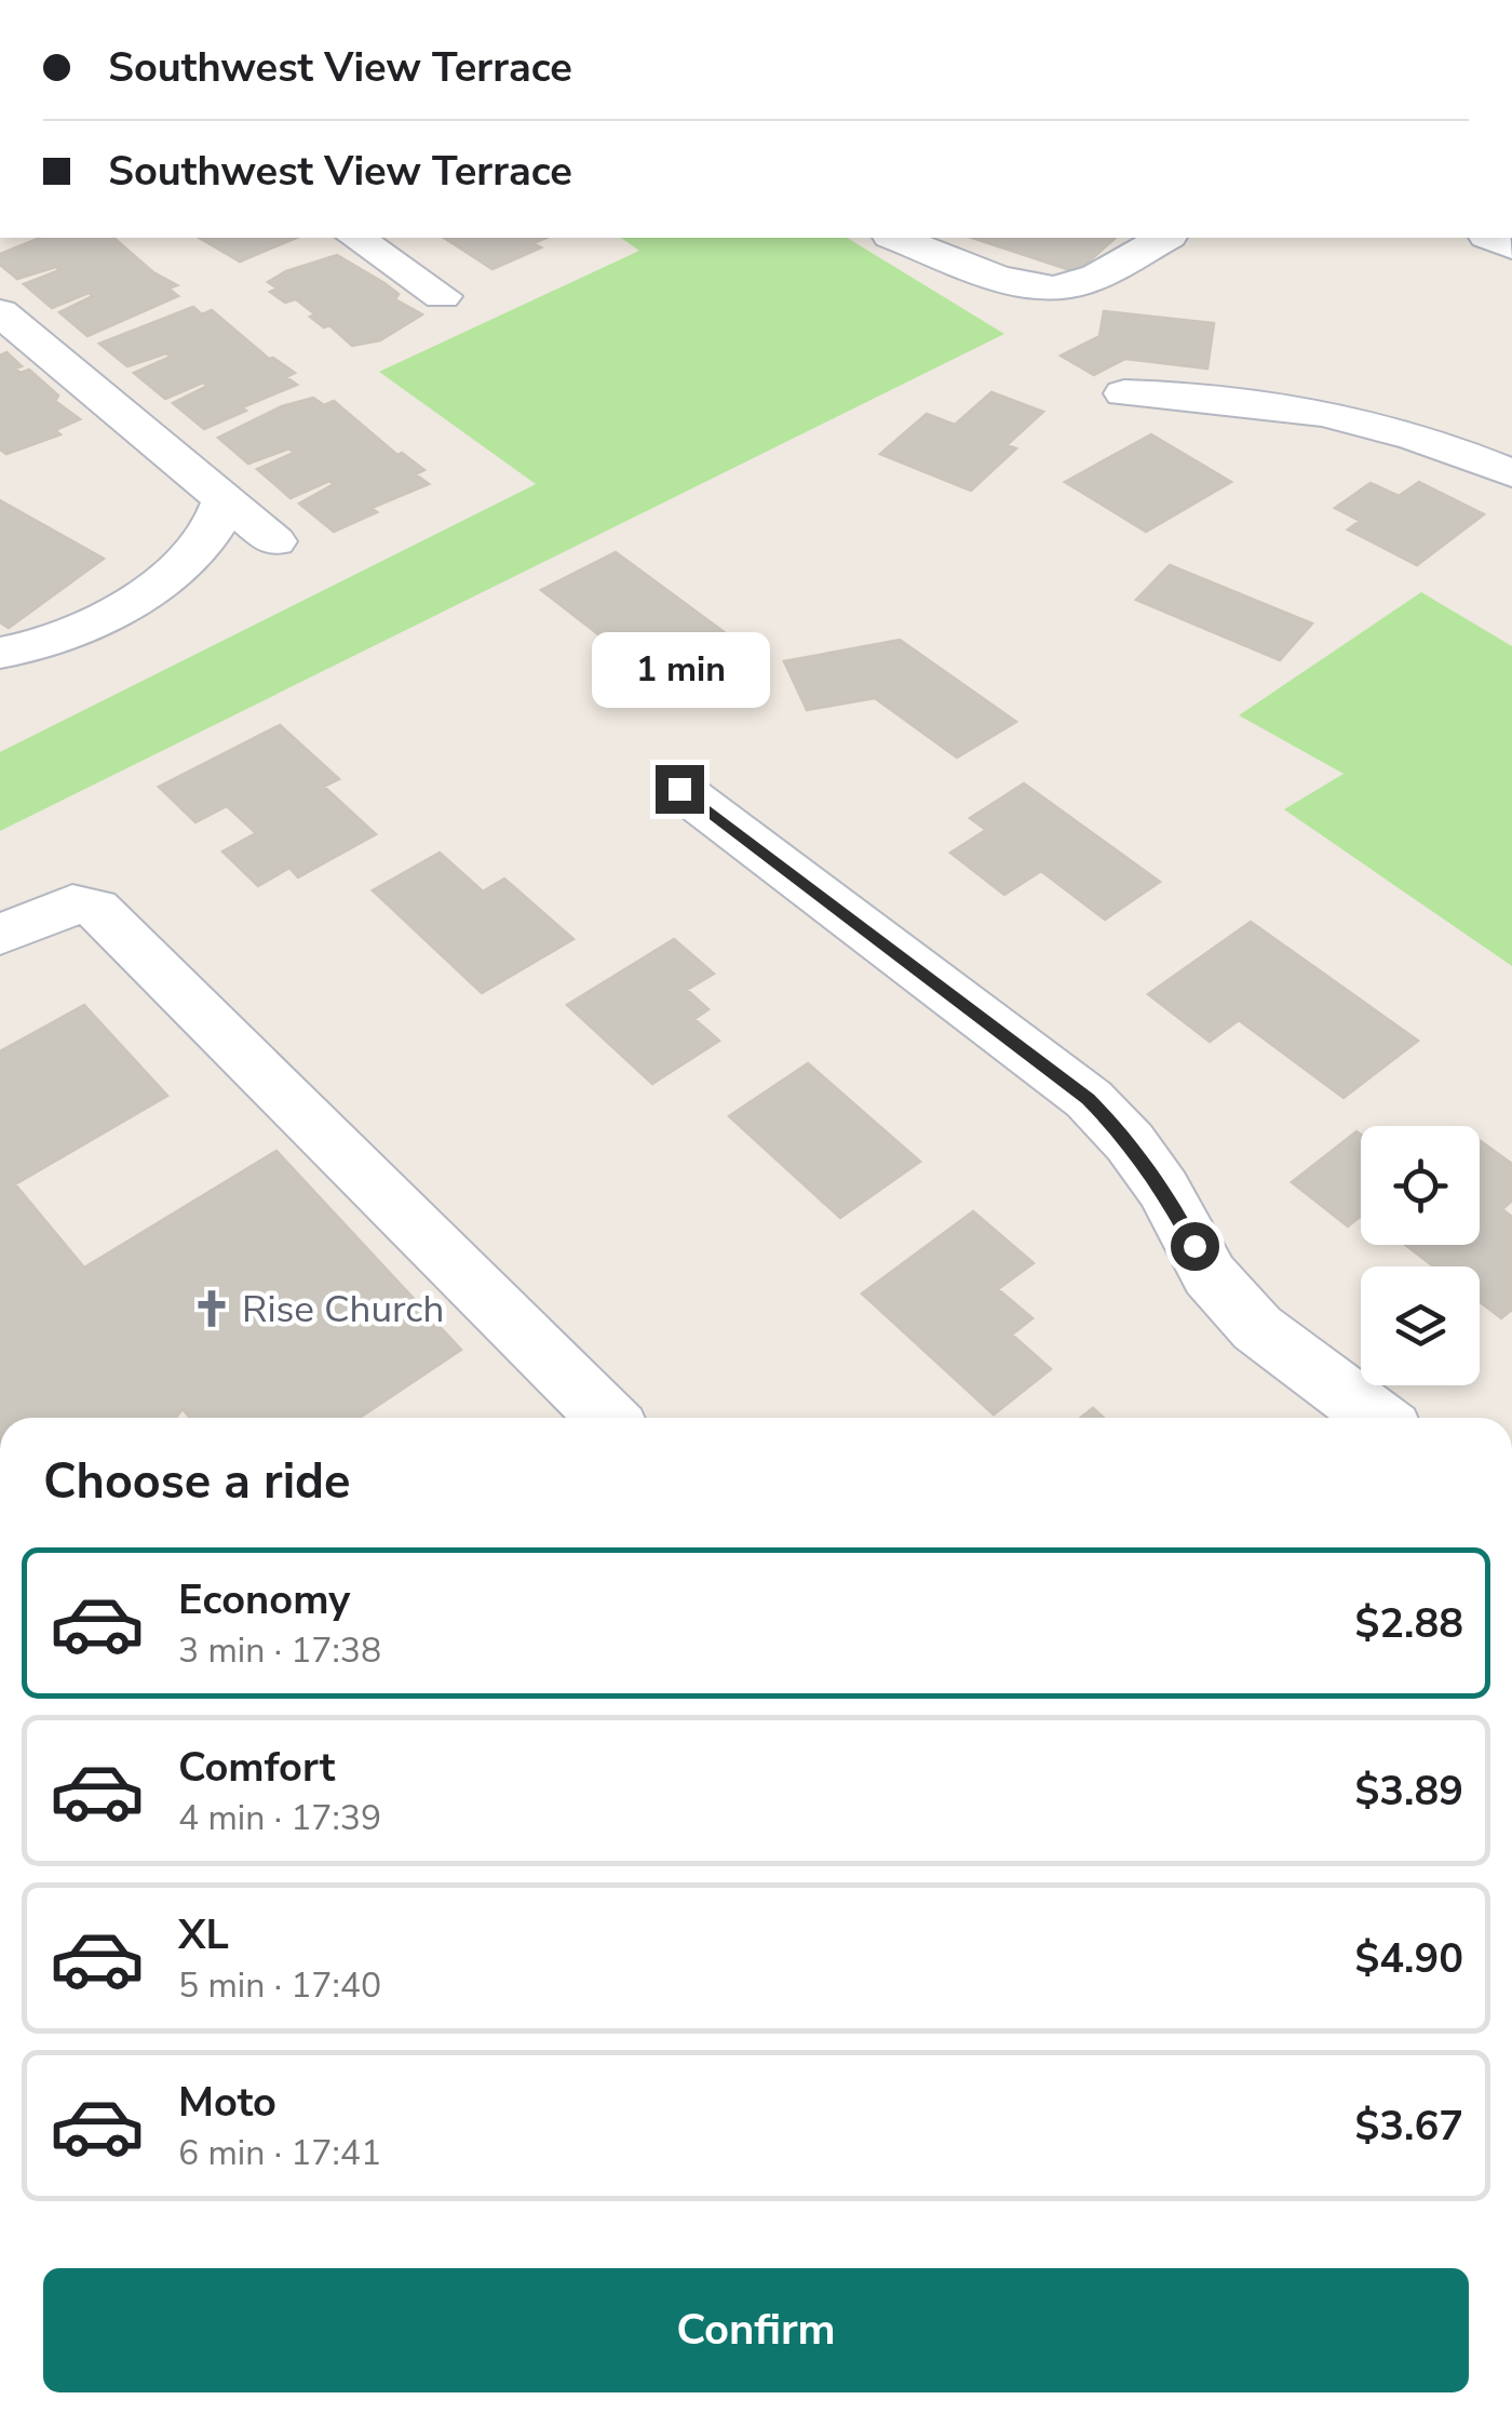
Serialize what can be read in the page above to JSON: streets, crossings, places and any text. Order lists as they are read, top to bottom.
{
  "places": {
    "church": ["Rise Church"]
  },
  "page": {
    "banner": ["Southwest View Terrace", "Southwest View Terrace"],
    "bubble": "1 min",
    "heading": "Choose a ride",
    "list": [
      {
        "name": "Economy",
        "note": "3 min · 17:38",
        "value": "$2.88"
      },
      {
        "name": "Comfort",
        "note": "4 min · 17:39",
        "value": "$3.89"
      },
      {
        "name": "XL",
        "note": "5 min · 17:40",
        "value": "$4.90"
      },
      {
        "name": "Moto",
        "note": "6 min · 17:41",
        "value": "$3.67"
      }
    ],
    "buttons": "Confirm"
  }
}
